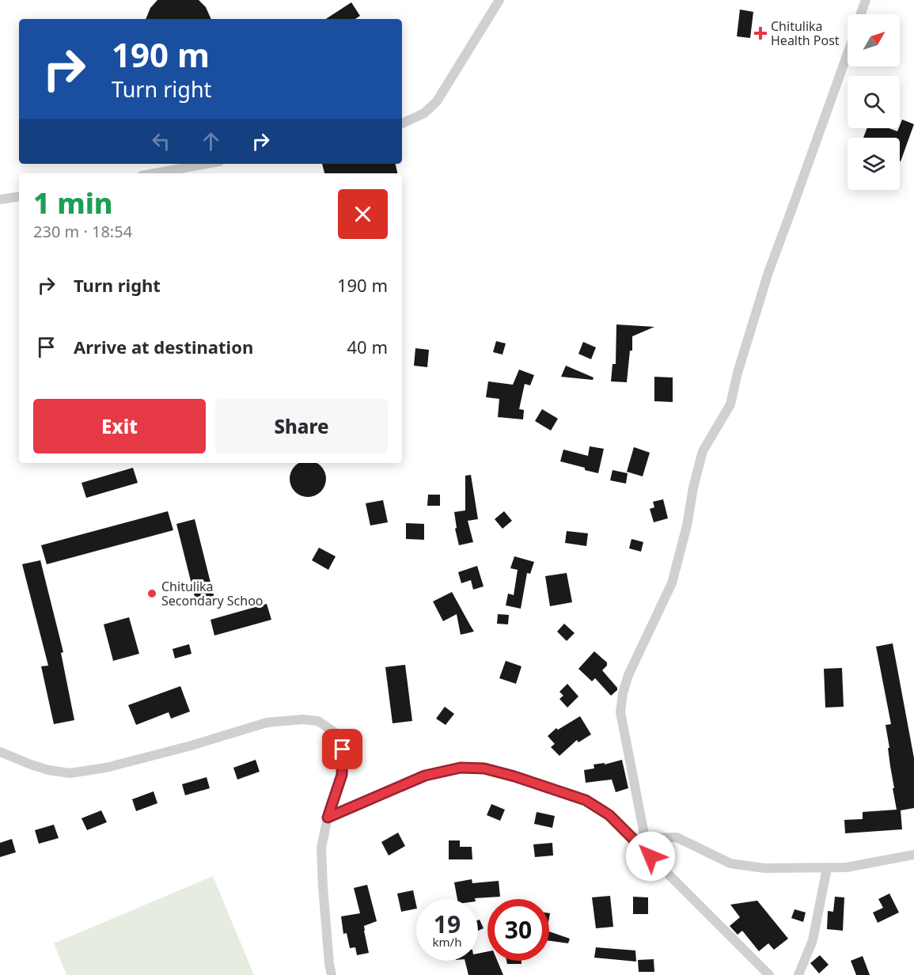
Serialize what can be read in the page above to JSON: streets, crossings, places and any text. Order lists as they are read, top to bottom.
{
  "places": {
    "health": ["Chitulika Health Post"],
    "other": ["Chitulika Secondary Schoo"]
  },
  "north": "top right",
  "page": {
    "turn": ["190 m", "Turn right"],
    "heading": ["1 min", "230 m · 18:54"],
    "list": [
      {
        "name": "Turn right",
        "value": "190 m"
      },
      {
        "name": "Arrive at destination",
        "value": "40 m"
      }
    ],
    "buttons": ["Exit", "Share"],
    "speed": "19 km/h",
    "limit": "30"
  }
}
